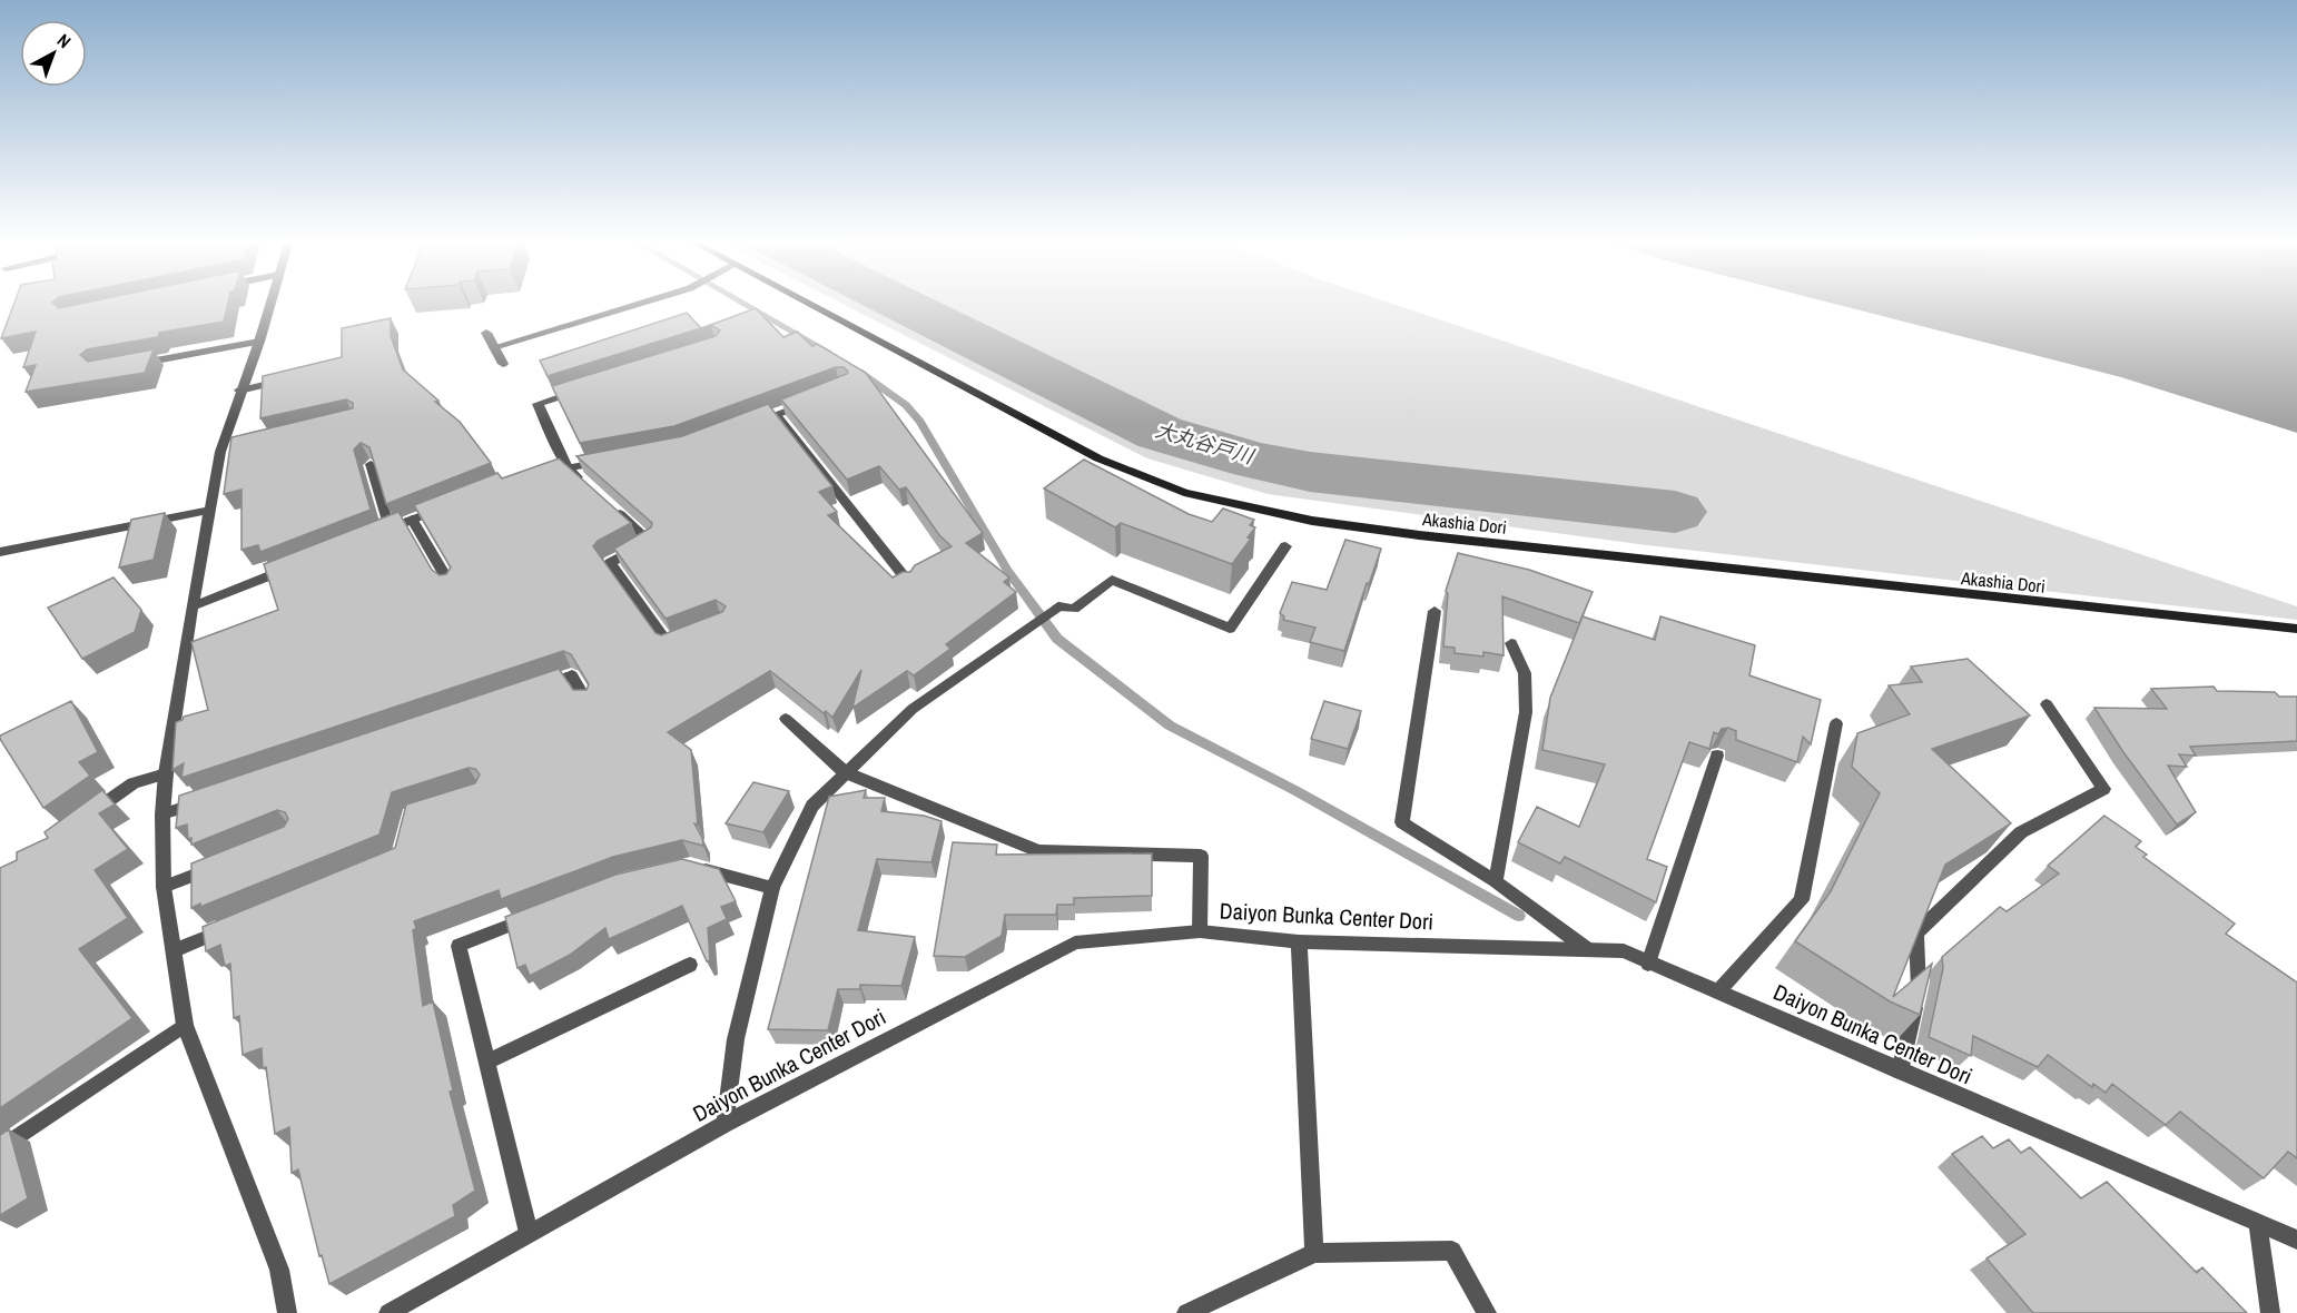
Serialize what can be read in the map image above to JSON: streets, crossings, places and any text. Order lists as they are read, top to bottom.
{
  "streets": {
    "street": ["Akashia Dori", "Daiyon Bunka Center Dori"]
  },
  "water": ["大丸谷戸川"],
  "north": "top right"
}
